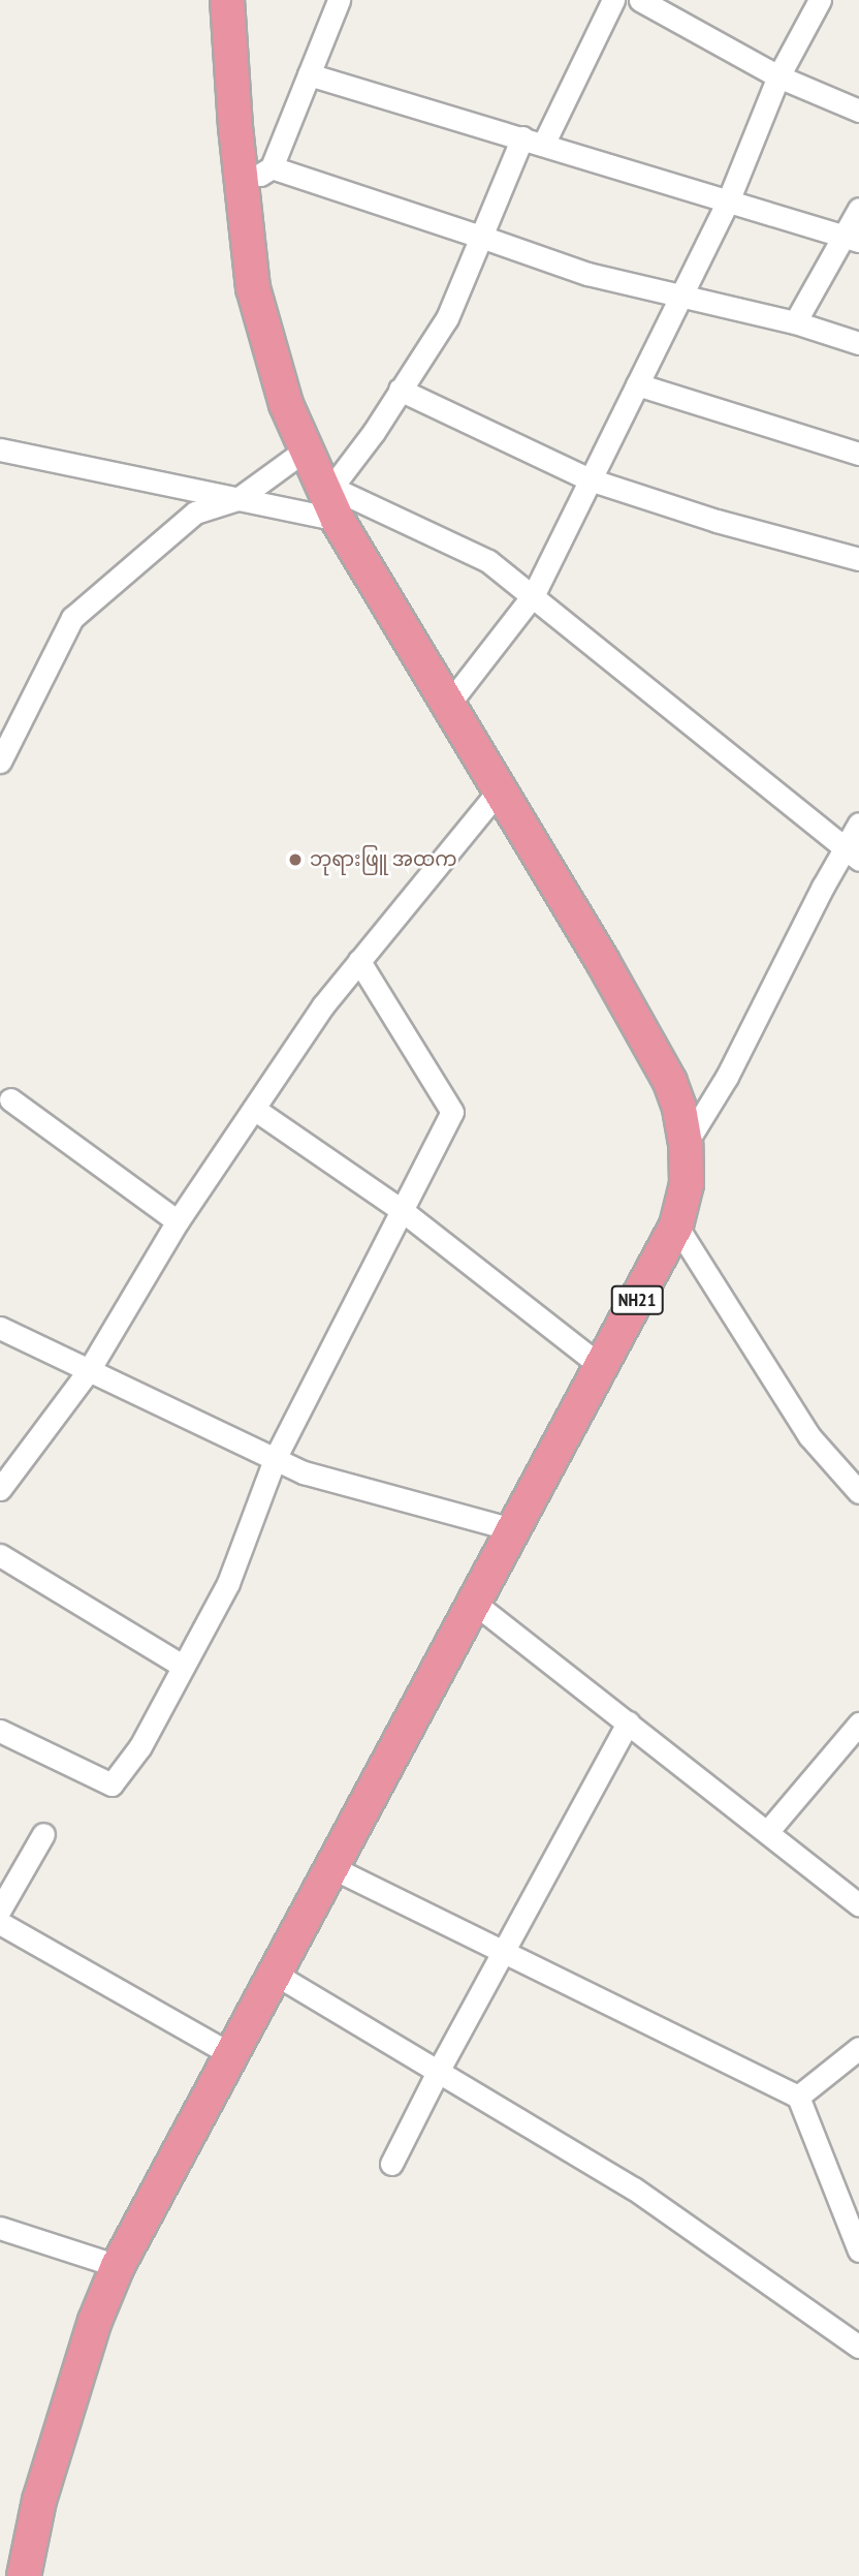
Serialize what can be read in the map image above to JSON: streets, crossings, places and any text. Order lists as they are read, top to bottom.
{
  "streets": {
    "highway": ["NH21"]
  },
  "places": ["ဘုရားဖြူ အထက"]
}
